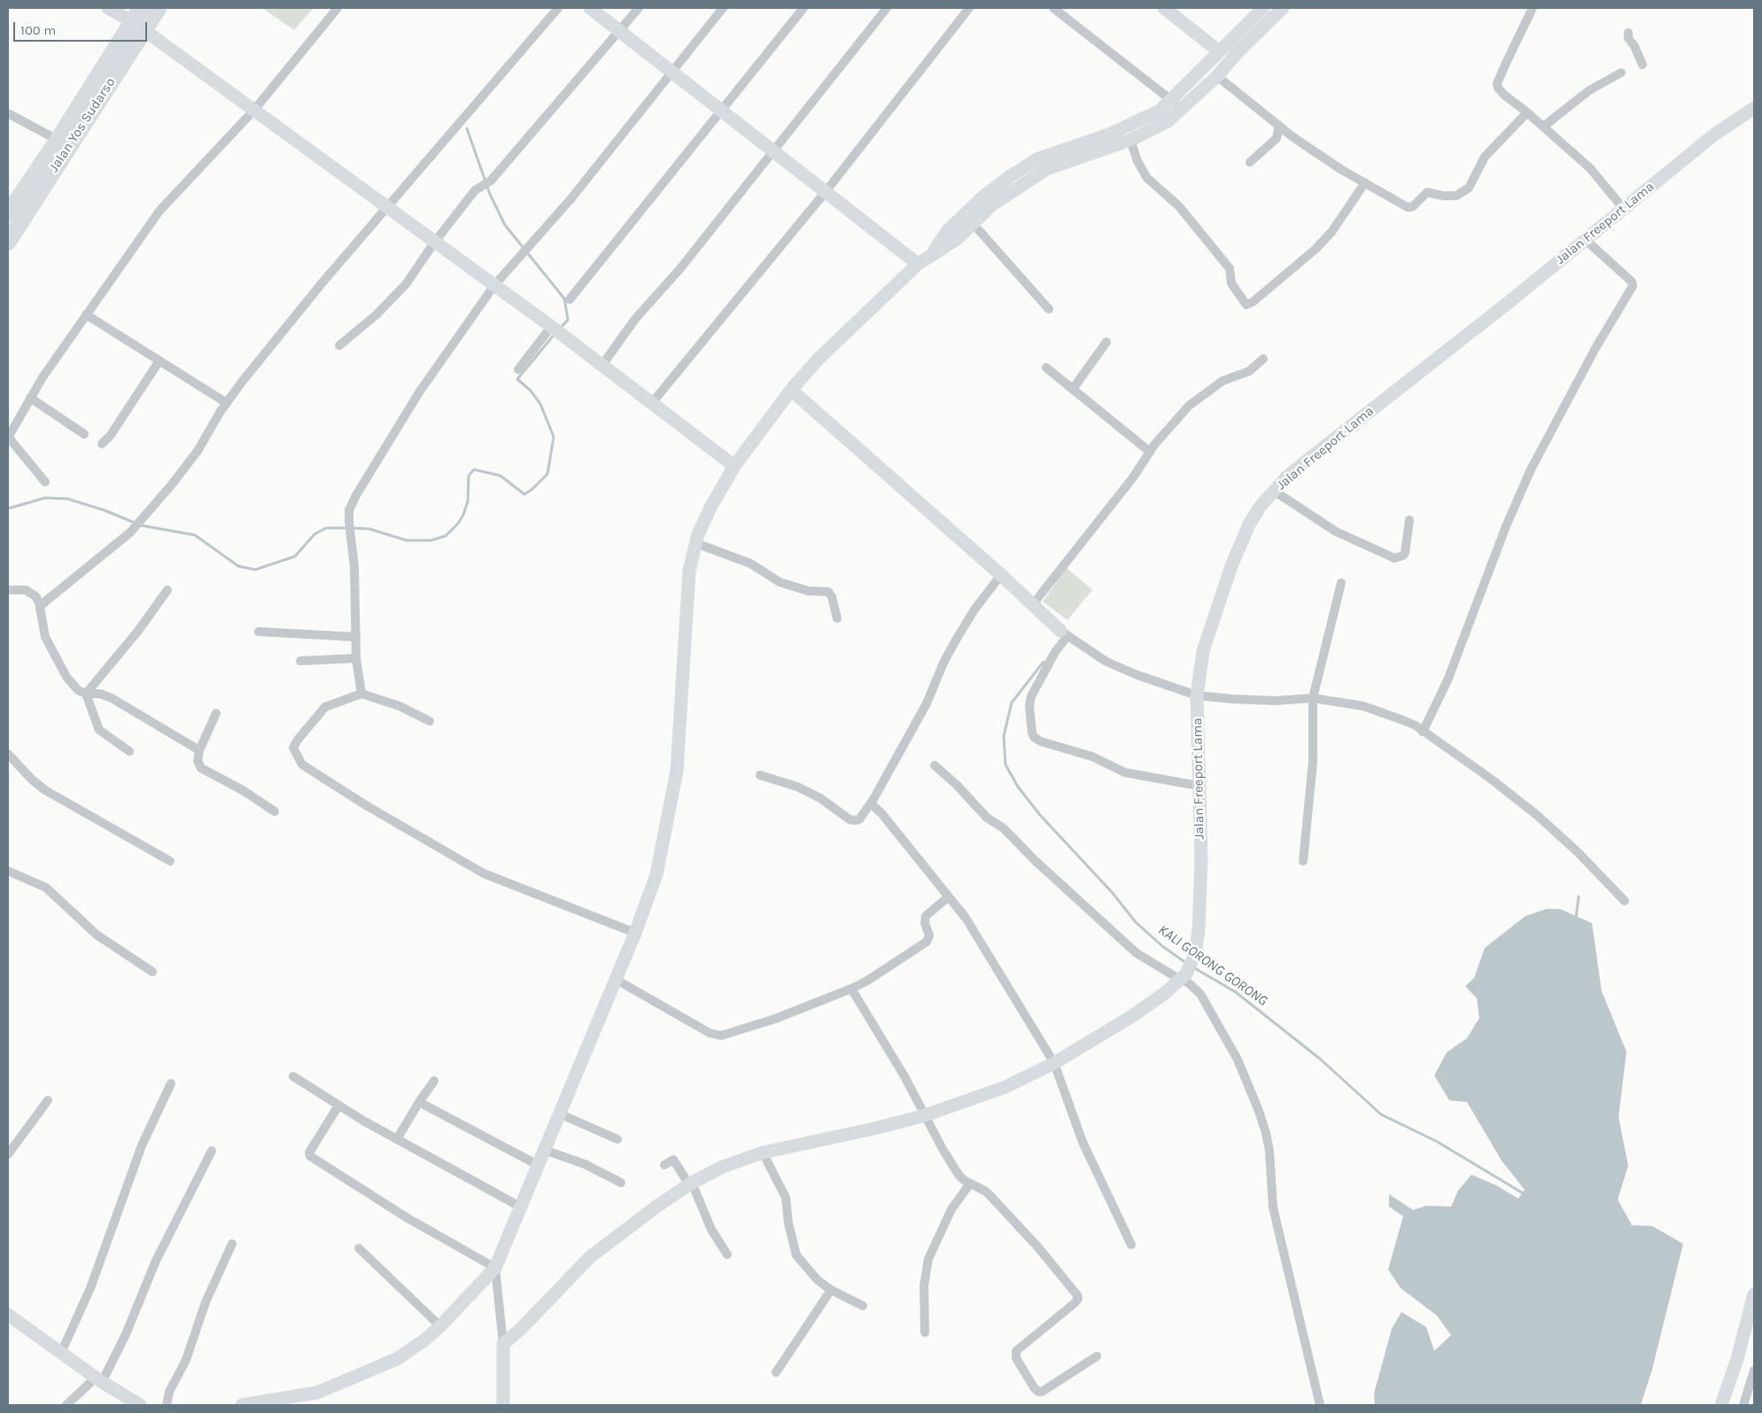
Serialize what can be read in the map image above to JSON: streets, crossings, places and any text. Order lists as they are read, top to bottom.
{
  "streets": {
    "highway": ["Jalan Yos Sudarso"],
    "street": ["Jalan Freeport Lama"]
  },
  "water": ["KALI GORONG GORONG"],
  "scale_bar": "100 m"
}
